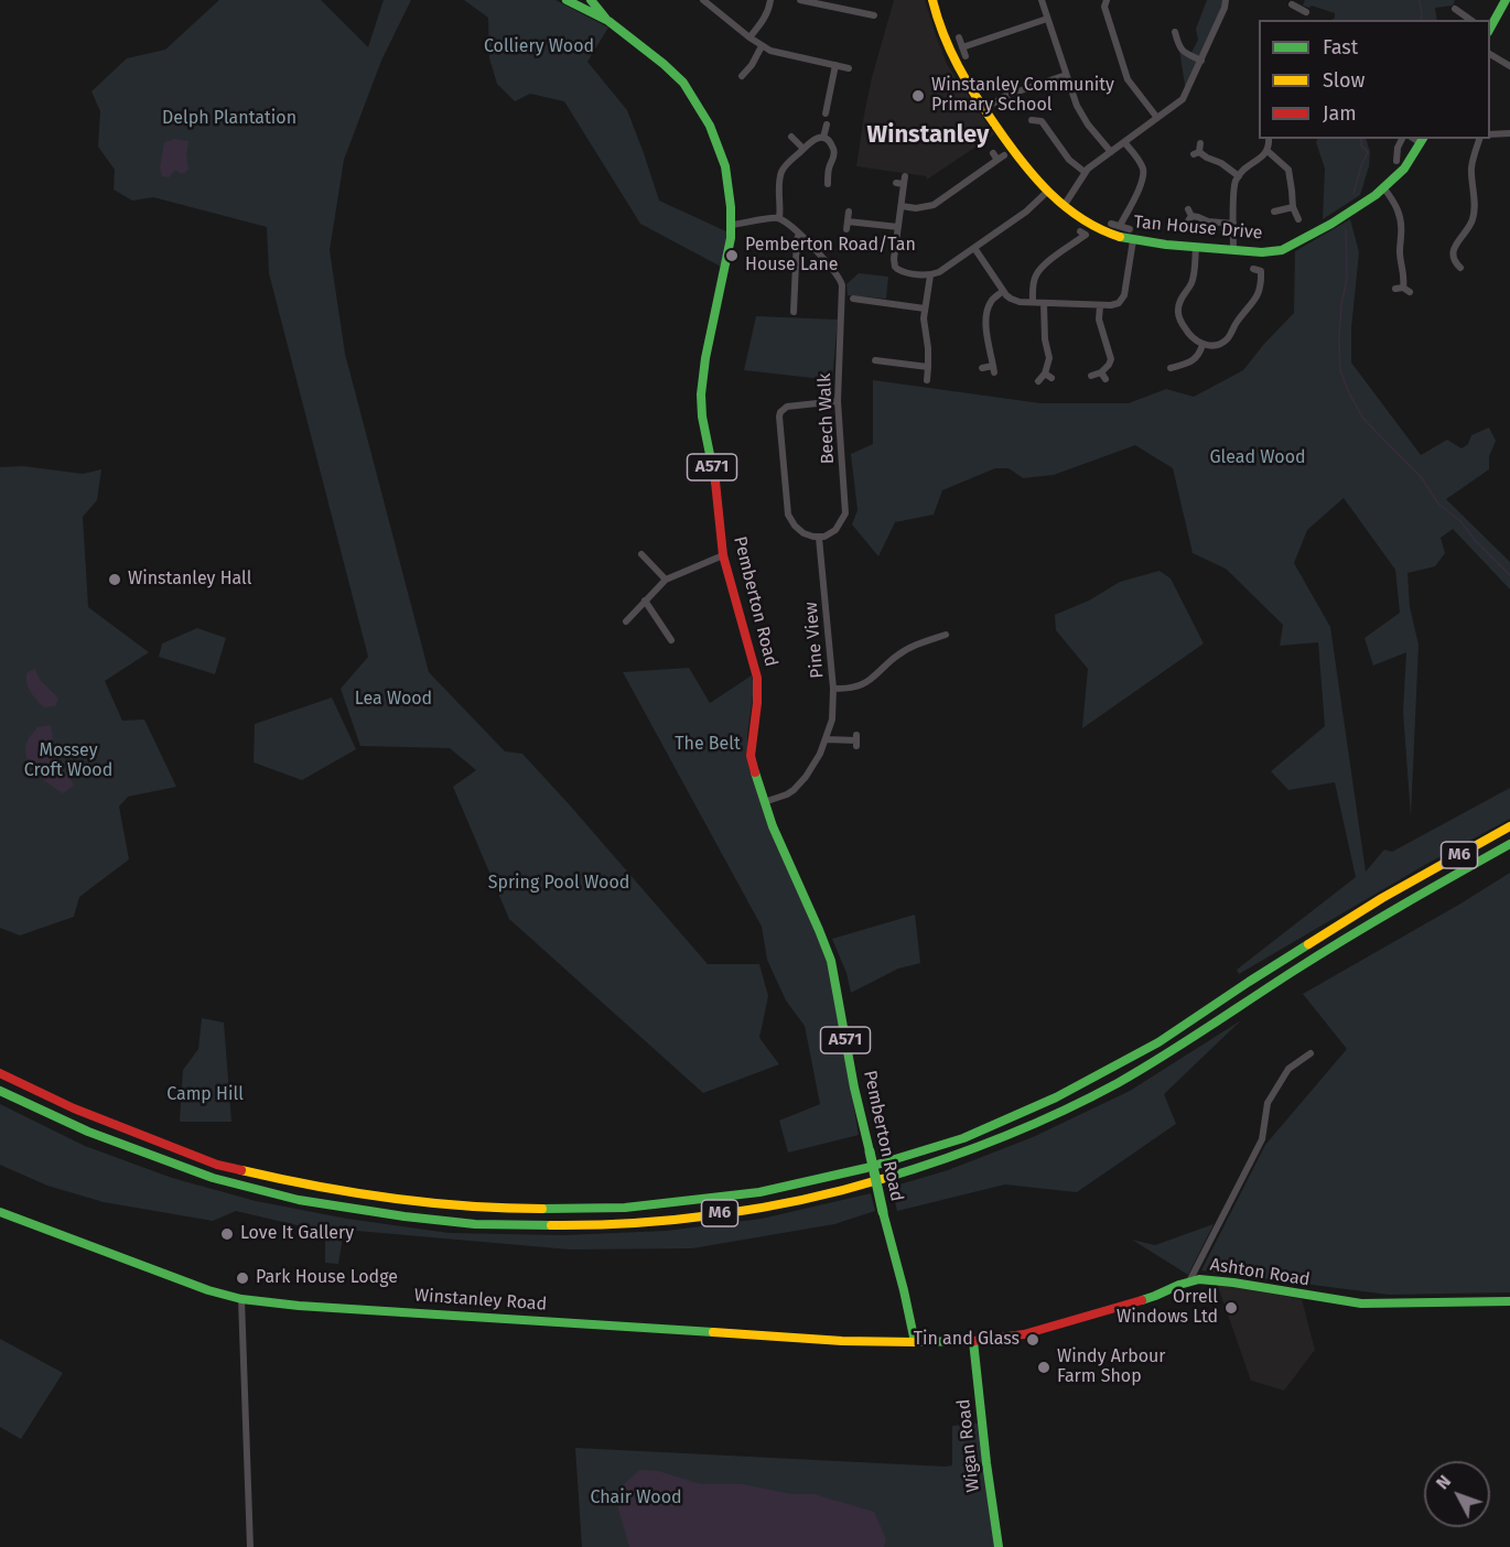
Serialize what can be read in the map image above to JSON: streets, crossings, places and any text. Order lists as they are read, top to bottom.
{
  "streets": {
    "main road": [
      "Tan House Drive",
      "A571",
      "Pemberton Road",
      "M6",
      "Ashton Road",
      "Winstanley Road",
      "Wigan Road"
    ],
    "street": ["Beech Walk", "Pine View"]
  },
  "crossings": [
    ["Beech Walk", "Pine View"],
    ["Pemberton Road", "Pine View"],
    ["Pemberton Road", "Winstanley Road"],
    ["Ashton Road", "Winstanley Road"],
    ["Ashton Road", "Wigan Road"],
    ["Winstanley Road", "Wigan Road"]
  ],
  "districts": ["Winstanley"],
  "parks": [
    "Colliery Wood",
    "Delph Plantation",
    "Glead Wood",
    "Lea Wood",
    "The Belt",
    "Mossey Croft Wood",
    "Spring Pool Wood",
    "Camp Hill",
    "Chair Wood"
  ],
  "places": [
    "Winstanley Community Primary School",
    "Pemberton Road/Tan House Lane",
    "Winstanley Hall",
    "Love It Gallery",
    "Park House Lodge",
    "Orrell Windows Ltd",
    "Tin and Glass",
    "Windy Arbour Farm Shop"
  ],
  "legend": ["Fast", "Slow", "Jam"],
  "north": "top left"
}
